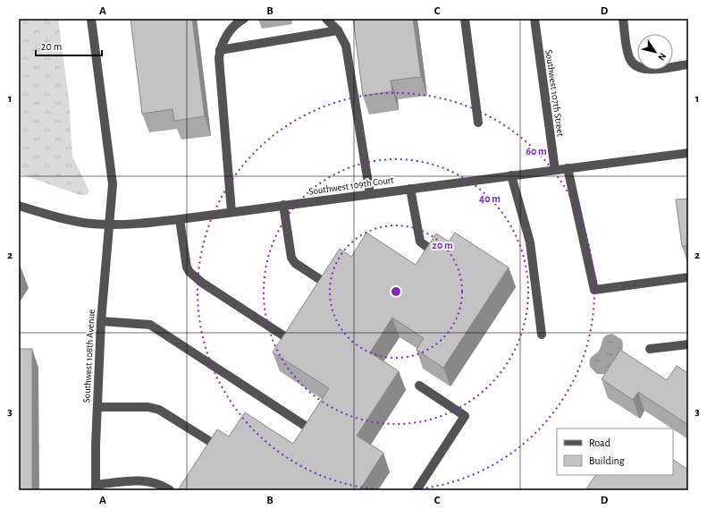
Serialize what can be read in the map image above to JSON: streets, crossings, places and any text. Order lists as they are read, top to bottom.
{
  "streets": {
    "street": ["Southwest 107th Street", "Southwest 109th Court", "Southwest 108th Avenue"]
  },
  "crossings": [
    ["Southwest 107th Street", "Southwest 109th Court"],
    ["Southwest 109th Court", "Southwest 108th Avenue"]
  ],
  "legend": ["Road", "Building"],
  "scale_bar": "20 m",
  "north": "bottom right",
  "grid": {
    "columns": [
      "A",
      "B",
      "C",
      "D"
    ],
    "rows": ["1", "2", "3"]
  },
  "rings": ["60 m", "40 m", "20 m"]
}
